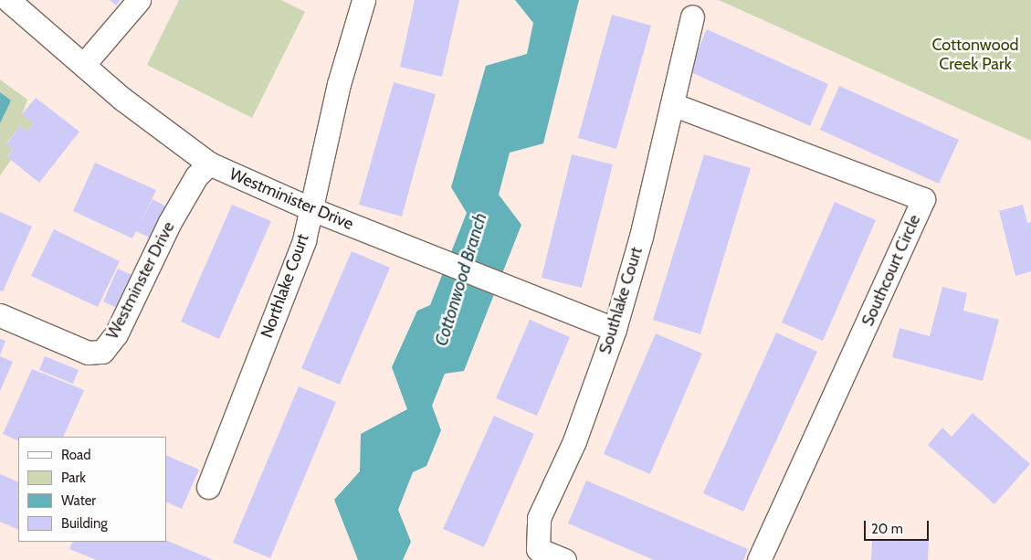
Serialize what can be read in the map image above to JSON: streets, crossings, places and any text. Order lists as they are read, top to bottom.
{
  "streets": {
    "street": [
      "Westminister Drive",
      "Southcourt Circle",
      "Westminster Drive",
      "Northlake Court",
      "Southlake Court"
    ]
  },
  "crossings": [
    ["Westminister Drive", "Westminster Drive"],
    ["Westminister Drive", "Northlake Court"],
    ["Westminister Drive", "Southlake Court"],
    ["Southcourt Circle", "Southlake Court"]
  ],
  "water": ["Cottonwood Branch"],
  "parks": ["Cottonwood Creek Park"],
  "legend": [
    "Road",
    "Park",
    "Water",
    "Building"
  ],
  "scale_bar": "20 m"
}
